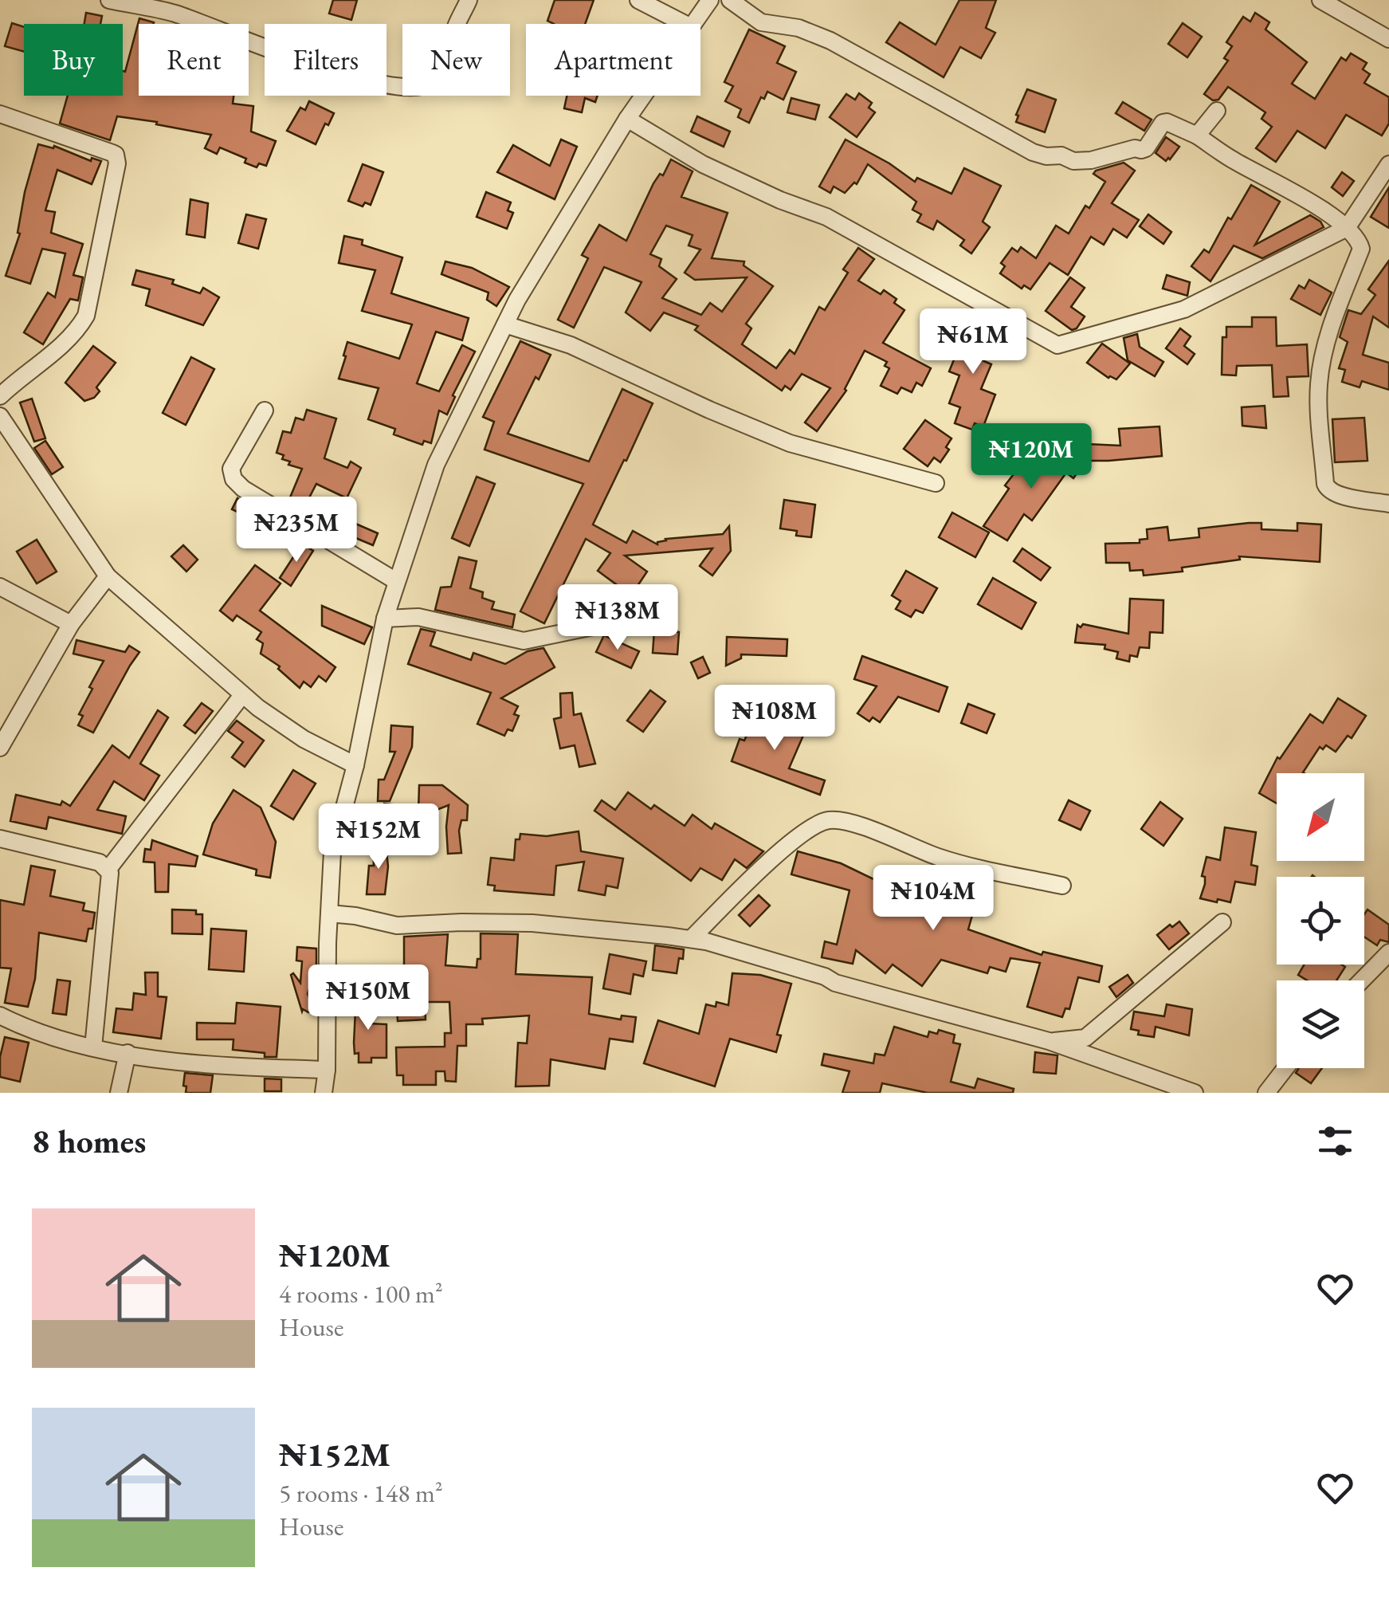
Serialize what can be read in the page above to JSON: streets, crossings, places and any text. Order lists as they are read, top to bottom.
{
  "north": "bottom left",
  "page": {
    "chip": [
      "Buy",
      "Rent",
      "Filters",
      "New",
      "Apartment"
    ],
    "price": [
      "₦61M",
      "₦120M",
      "₦235M",
      "₦138M",
      "₦108M",
      "₦152M",
      "₦104M",
      "₦150M"
    ],
    "heading": "8 homes",
    "list": [
      {
        "name": "₦120M",
        "note": "4 rooms · 100 m² · House"
      },
      {
        "name": "₦152M",
        "note": "5 rooms · 148 m² · House"
      }
    ]
  }
}
